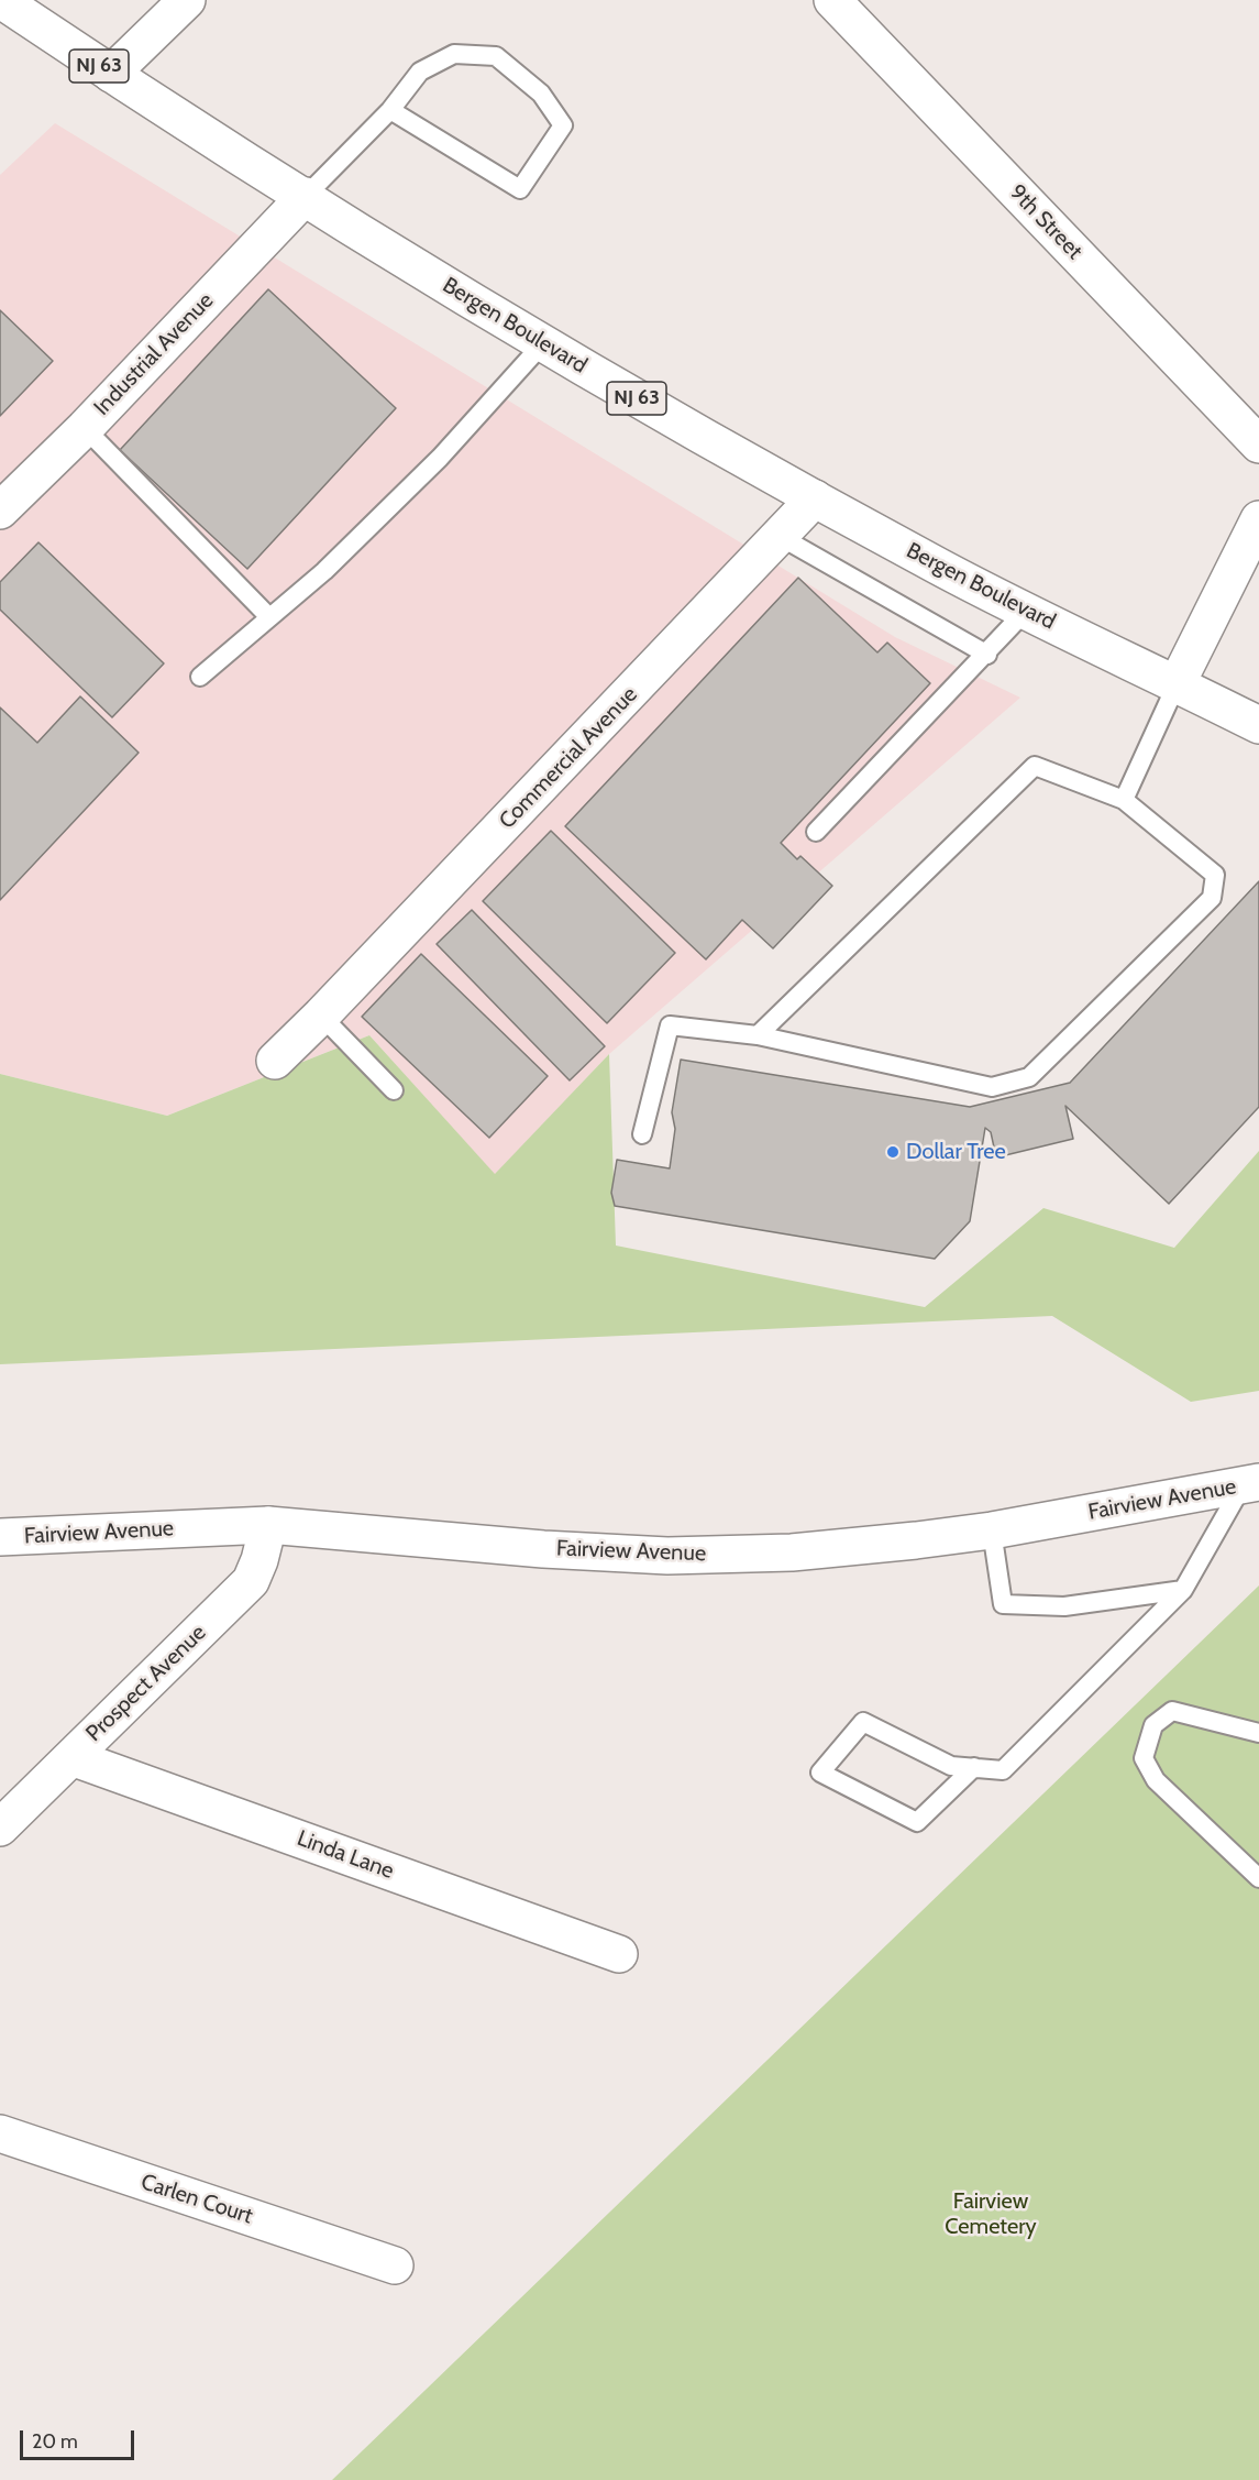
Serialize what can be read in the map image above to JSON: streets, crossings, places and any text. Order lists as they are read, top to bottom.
{
  "streets": {
    "street": [
      "NJ 63",
      "9th Street",
      "Bergen Boulevard",
      "Industrial Avenue",
      "Commercial Avenue",
      "Fairview Avenue",
      "Prospect Avenue",
      "Linda Lane",
      "Carlen Court"
    ]
  },
  "crossings": [
    ["Bergen Boulevard", "Industrial Avenue"],
    ["Bergen Boulevard", "Commercial Avenue"],
    ["Fairview Avenue", "Prospect Avenue"],
    ["Prospect Avenue", "Linda Lane"]
  ],
  "parks": ["Fairview Cemetery"],
  "places": ["Dollar Tree"],
  "scale_bar": "20 m"
}
